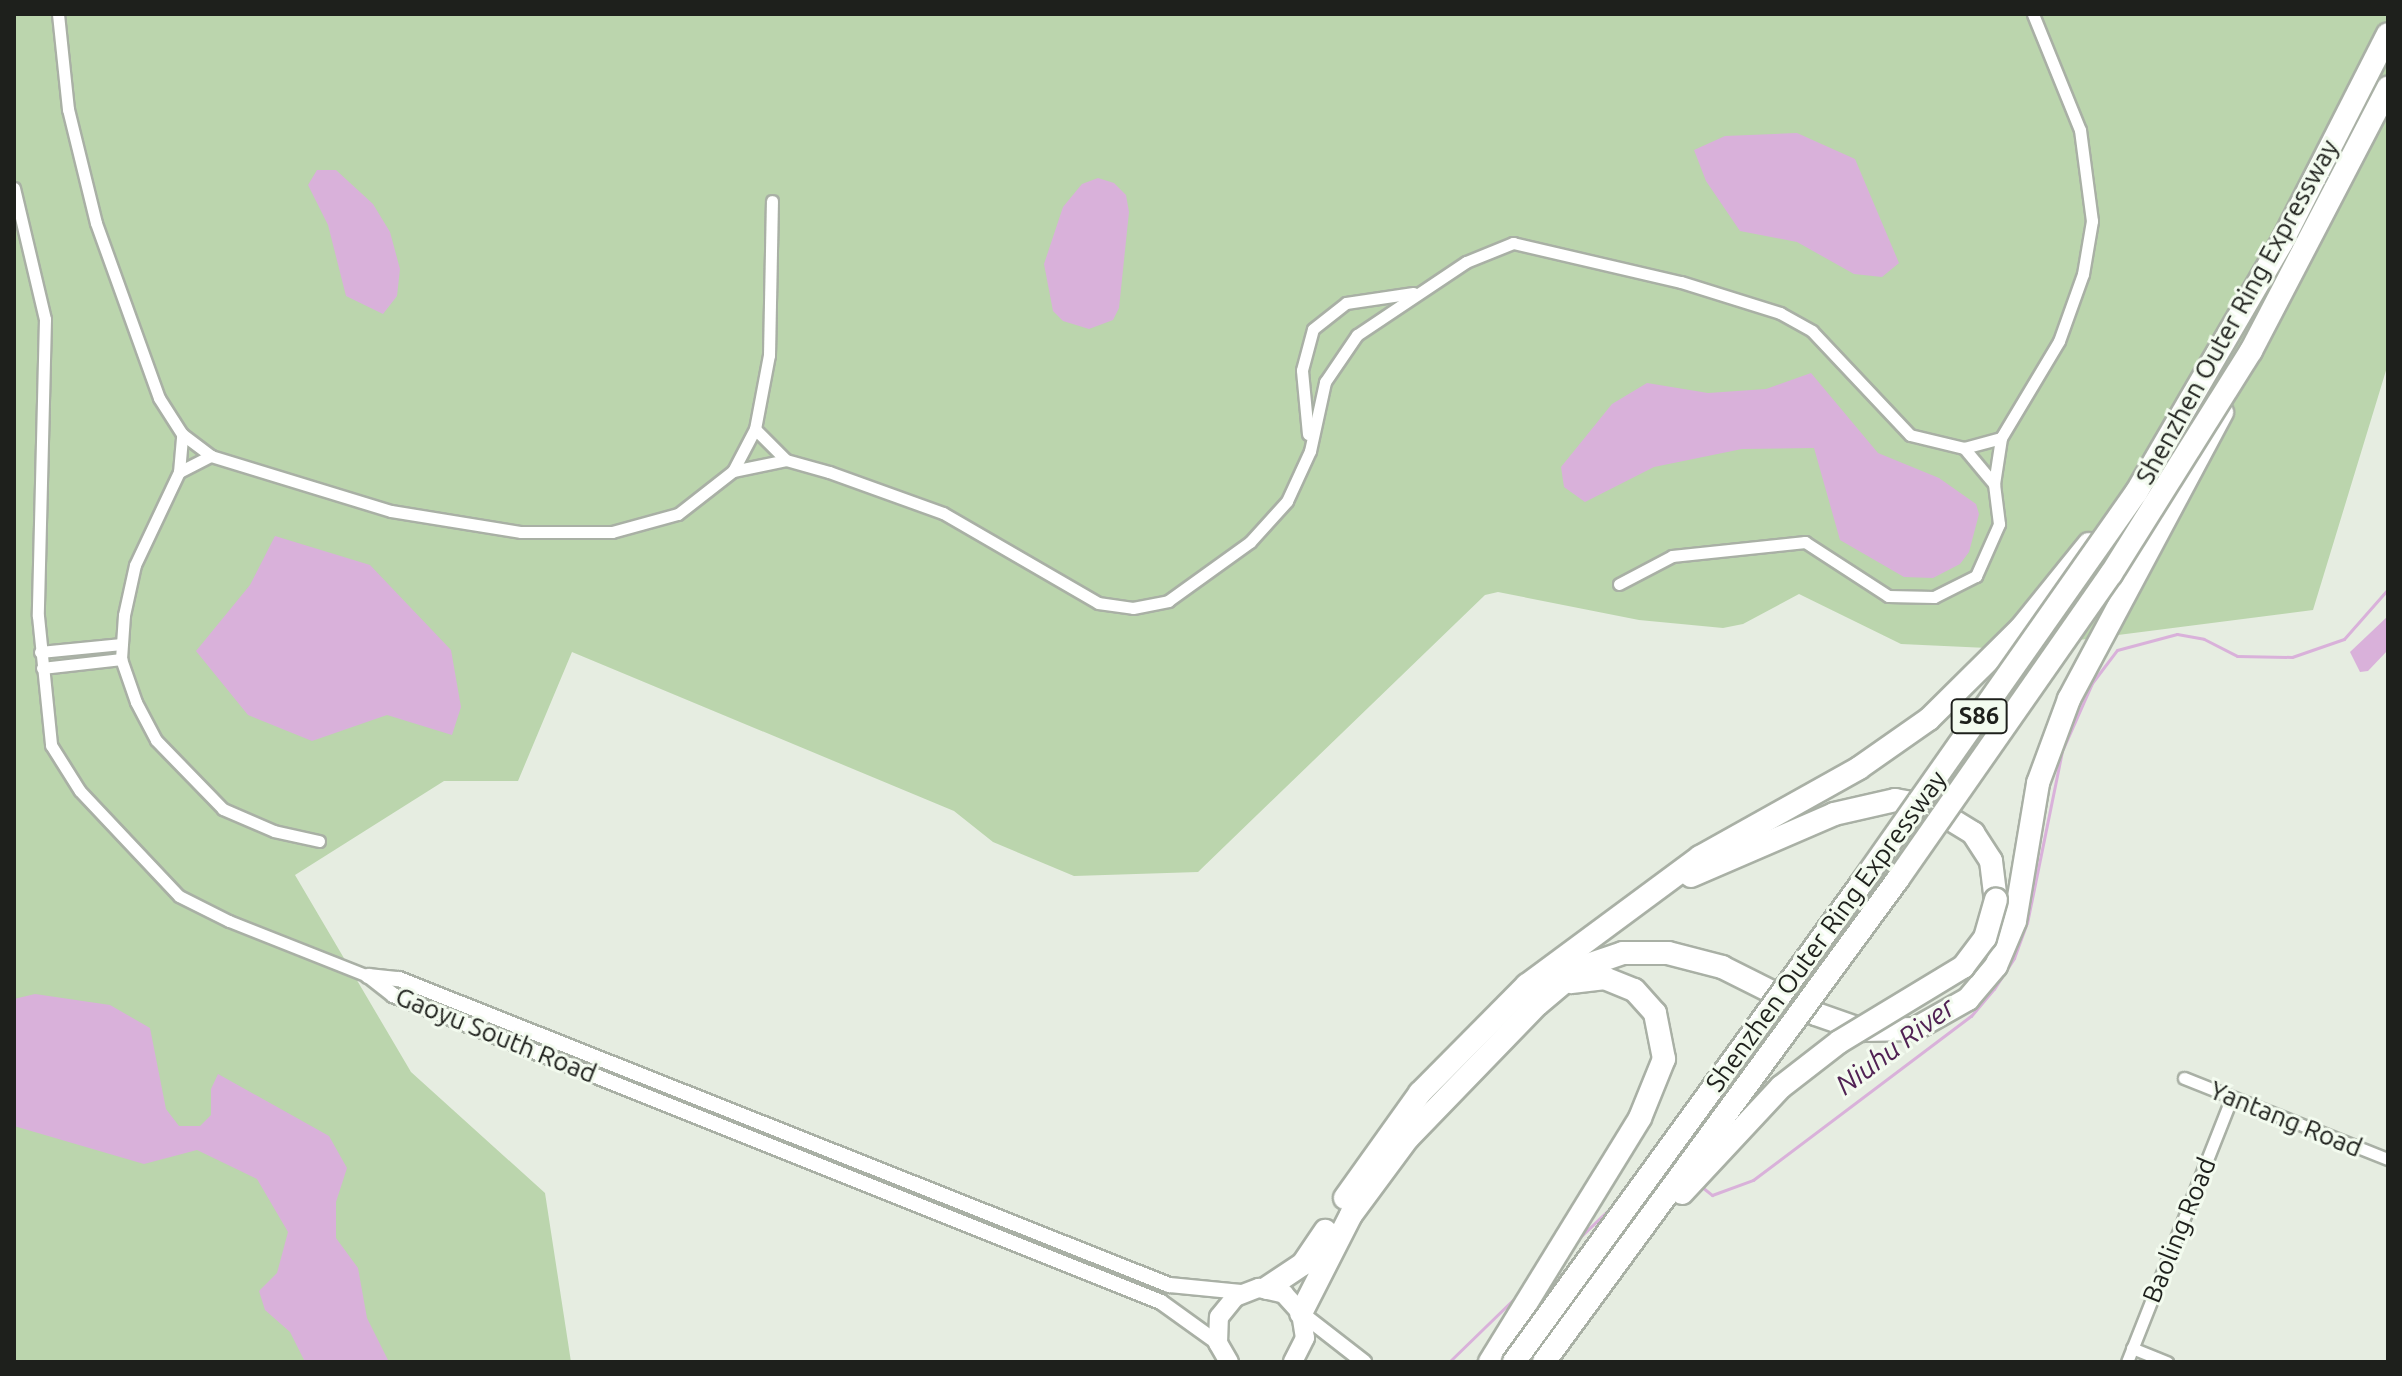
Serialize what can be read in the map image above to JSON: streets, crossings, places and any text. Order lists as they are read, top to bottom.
{
  "streets": {
    "highway": ["Shenzhen Outer Ring Expressway", "S86"],
    "street": ["Gaoyu South Road", "Yantang Road", "Baoling Road"]
  },
  "crossings": [
    ["Yantang Road", "Baoling Road"]
  ],
  "water": ["Niuhu River"]
}
